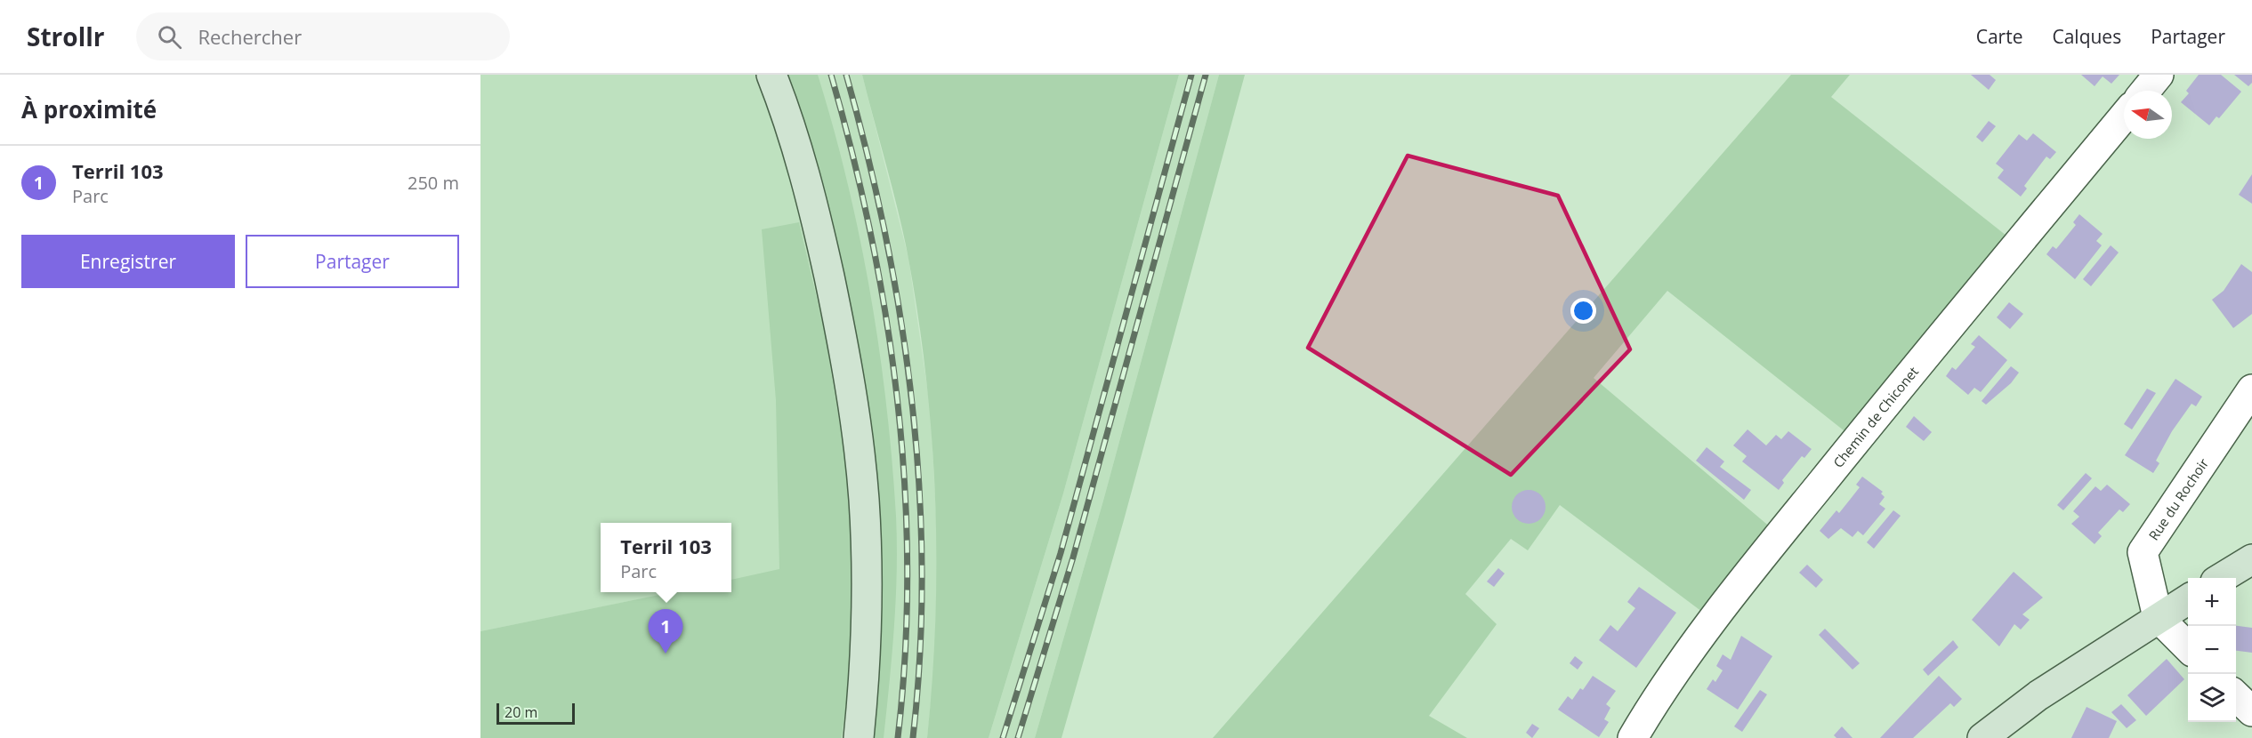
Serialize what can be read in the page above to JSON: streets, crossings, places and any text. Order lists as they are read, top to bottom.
{
  "streets": {
    "street": ["Chemin de Chiconet", "Rue du Rochoir"]
  },
  "scale_bar": "20 m",
  "north": "left",
  "page": {
    "header": "Strollr",
    "search": "Rechercher",
    "nav": ["Carte", "Calques", "Partager"],
    "heading": "À proximité",
    "list": [
      {
        "mark": "1",
        "name": "Terril 103",
        "note": "Parc",
        "value": "250 m"
      }
    ],
    "buttons": ["Enregistrer", "Partager"],
    "popup": ["Terril 103", "Parc"],
    "map_buttons": ["+", "−"],
    "pins": "1",
    "scale": "20 m"
  }
}
